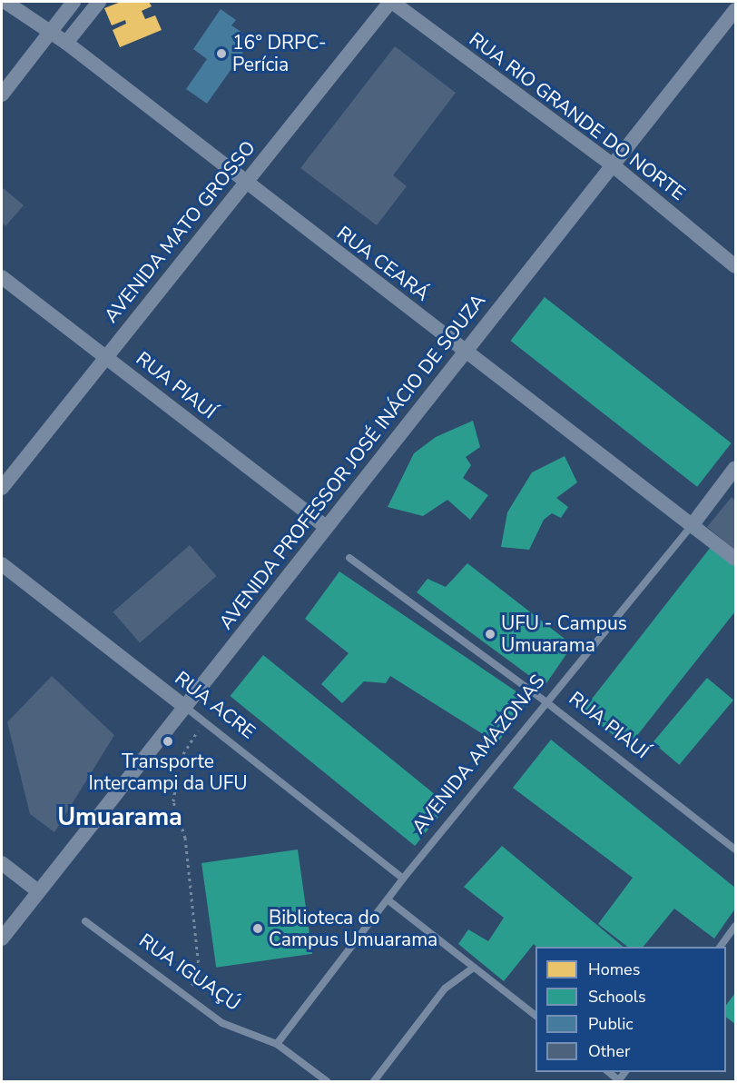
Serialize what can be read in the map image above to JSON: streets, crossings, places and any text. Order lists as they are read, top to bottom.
{
  "streets": {
    "street": [
      "RUA RIO GRANDE DO NORTE",
      "AVENIDA MATO GROSSO",
      "RUA CEARÁ",
      "RUA PIAUÍ",
      "AVENIDA PROFESSOR JOSÉ INÁCIO DE SOUZA",
      "RUA ACRE",
      "AVENIDA AMAZONAS"
    ],
    "lane": ["RUA IGUAÇÚ"]
  },
  "crossings": [
    ["RUA RIO GRANDE DO NORTE", "AVENIDA MATO GROSSO"],
    ["RUA RIO GRANDE DO NORTE", "AVENIDA PROFESSOR JOSÉ INÁCIO DE SOUZA"],
    ["AVENIDA MATO GROSSO", "RUA CEARÁ"],
    ["AVENIDA MATO GROSSO", "RUA PIAUÍ"],
    ["RUA CEARÁ", "AVENIDA PROFESSOR JOSÉ INÁCIO DE SOUZA"],
    ["RUA CEARÁ", "AVENIDA AMAZONAS"],
    ["RUA PIAUÍ", "AVENIDA PROFESSOR JOSÉ INÁCIO DE SOUZA"],
    ["RUA PIAUÍ", "AVENIDA AMAZONAS"],
    ["AVENIDA PROFESSOR JOSÉ INÁCIO DE SOUZA", "RUA ACRE"],
    ["RUA ACRE", "AVENIDA AMAZONAS"],
    ["AVENIDA AMAZONAS", "RUA IGUAÇÚ"]
  ],
  "districts": ["Umuarama"],
  "places": [
    "16° DRPC- Perícia",
    "UFU - Campus Umuarama",
    "Transporte Intercampi da UFU",
    "Biblioteca do Campus Umuarama"
  ],
  "legend": [
    "Homes",
    "Schools",
    "Public",
    "Other"
  ]
}
